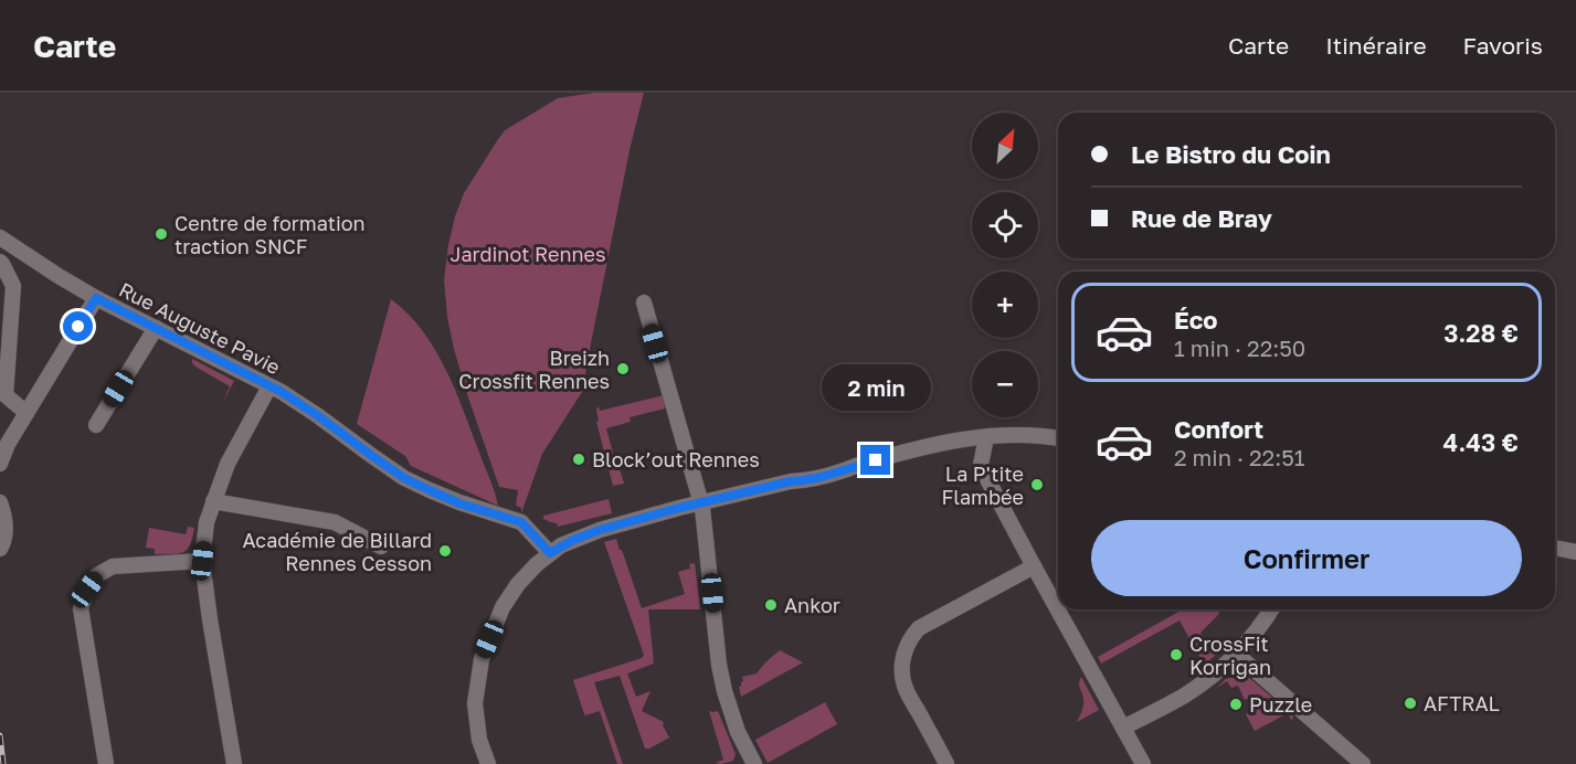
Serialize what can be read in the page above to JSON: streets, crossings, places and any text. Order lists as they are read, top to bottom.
{
  "streets": {
    "street": ["Rue Auguste Pavie"]
  },
  "parks": ["Jardinot Rennes"],
  "places": [
    "Centre de formation traction SNCF",
    "Breizh Crossfit Rennes",
    "Block’out Rennes",
    "La P'tite Flambée",
    "Académie de Billard Rennes Cesson",
    "Ankor",
    "CrossFit Korrigan",
    "AFTRAL",
    "Puzzle"
  ],
  "north": "top right",
  "page": {
    "header": "Carte",
    "nav": ["Carte", "Itinéraire", "Favoris"],
    "map_buttons": ["+", "−"],
    "banner": ["Le Bistro du Coin", "Rue de Bray"],
    "list": [
      {
        "name": "Éco",
        "note": "1 min · 22:50",
        "value": "3.28 €"
      },
      {
        "name": "Confort",
        "note": "2 min · 22:51",
        "value": "4.43 €"
      }
    ],
    "bubble": "2 min",
    "buttons": "Confirmer"
  }
}
